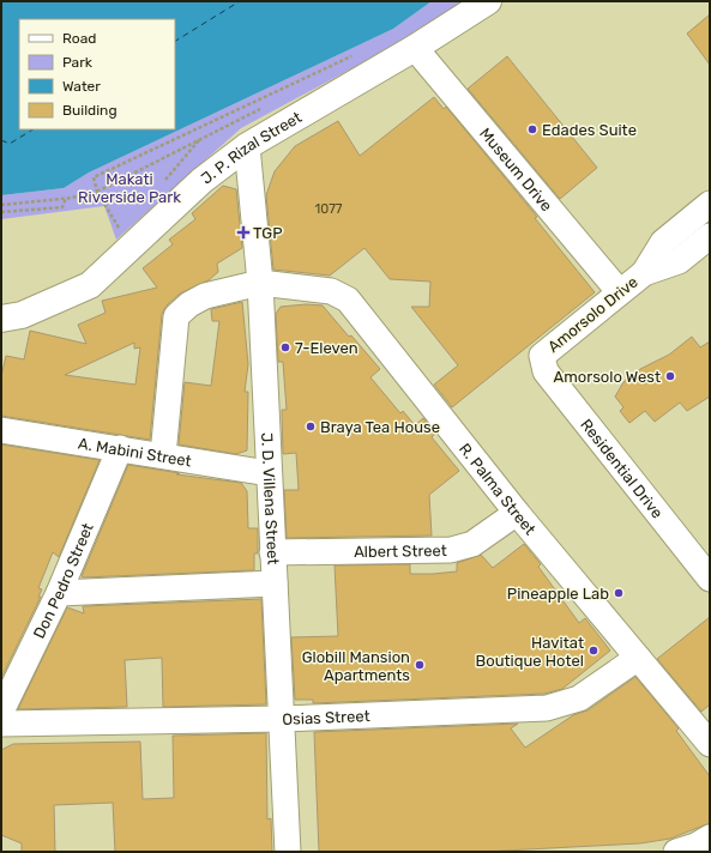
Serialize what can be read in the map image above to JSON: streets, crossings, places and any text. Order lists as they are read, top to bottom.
{
  "streets": {
    "main road": ["J. P. Rizal Street"],
    "street": [
      "Museum Drive",
      "Amorsolo Drive",
      "A. Mabini Street",
      "Residential Drive",
      "R. Palma Street",
      "J. D. Villena Street",
      "Albert Street",
      "Don Pedro Street",
      "Osias Street"
    ]
  },
  "crossings": [
    ["J. P. Rizal Street", "Museum Drive"],
    ["J. P. Rizal Street", "J. D. Villena Street"],
    ["Museum Drive", "Amorsolo Drive"],
    ["Amorsolo Drive", "Residential Drive"],
    ["A. Mabini Street", "J. D. Villena Street"],
    ["A. Mabini Street", "Don Pedro Street"],
    ["R. Palma Street", "J. D. Villena Street"],
    ["R. Palma Street", "Albert Street"],
    ["R. Palma Street", "Osias Street"],
    ["J. D. Villena Street", "Albert Street"],
    ["J. D. Villena Street", "Osias Street"]
  ],
  "parks": ["Makati Riverside Park"],
  "places": {
    "other": [
      "Edades Suite",
      "7-Eleven",
      "Amorsolo West",
      "Braya Tea House",
      "Pineapple Lab",
      "Havitat Boutique Hotel",
      "Globill Mansion Apartments"
    ],
    "health": ["TGP"]
  },
  "house_numbers": ["1077"],
  "legend": [
    "Road",
    "Park",
    "Water",
    "Building"
  ]
}
